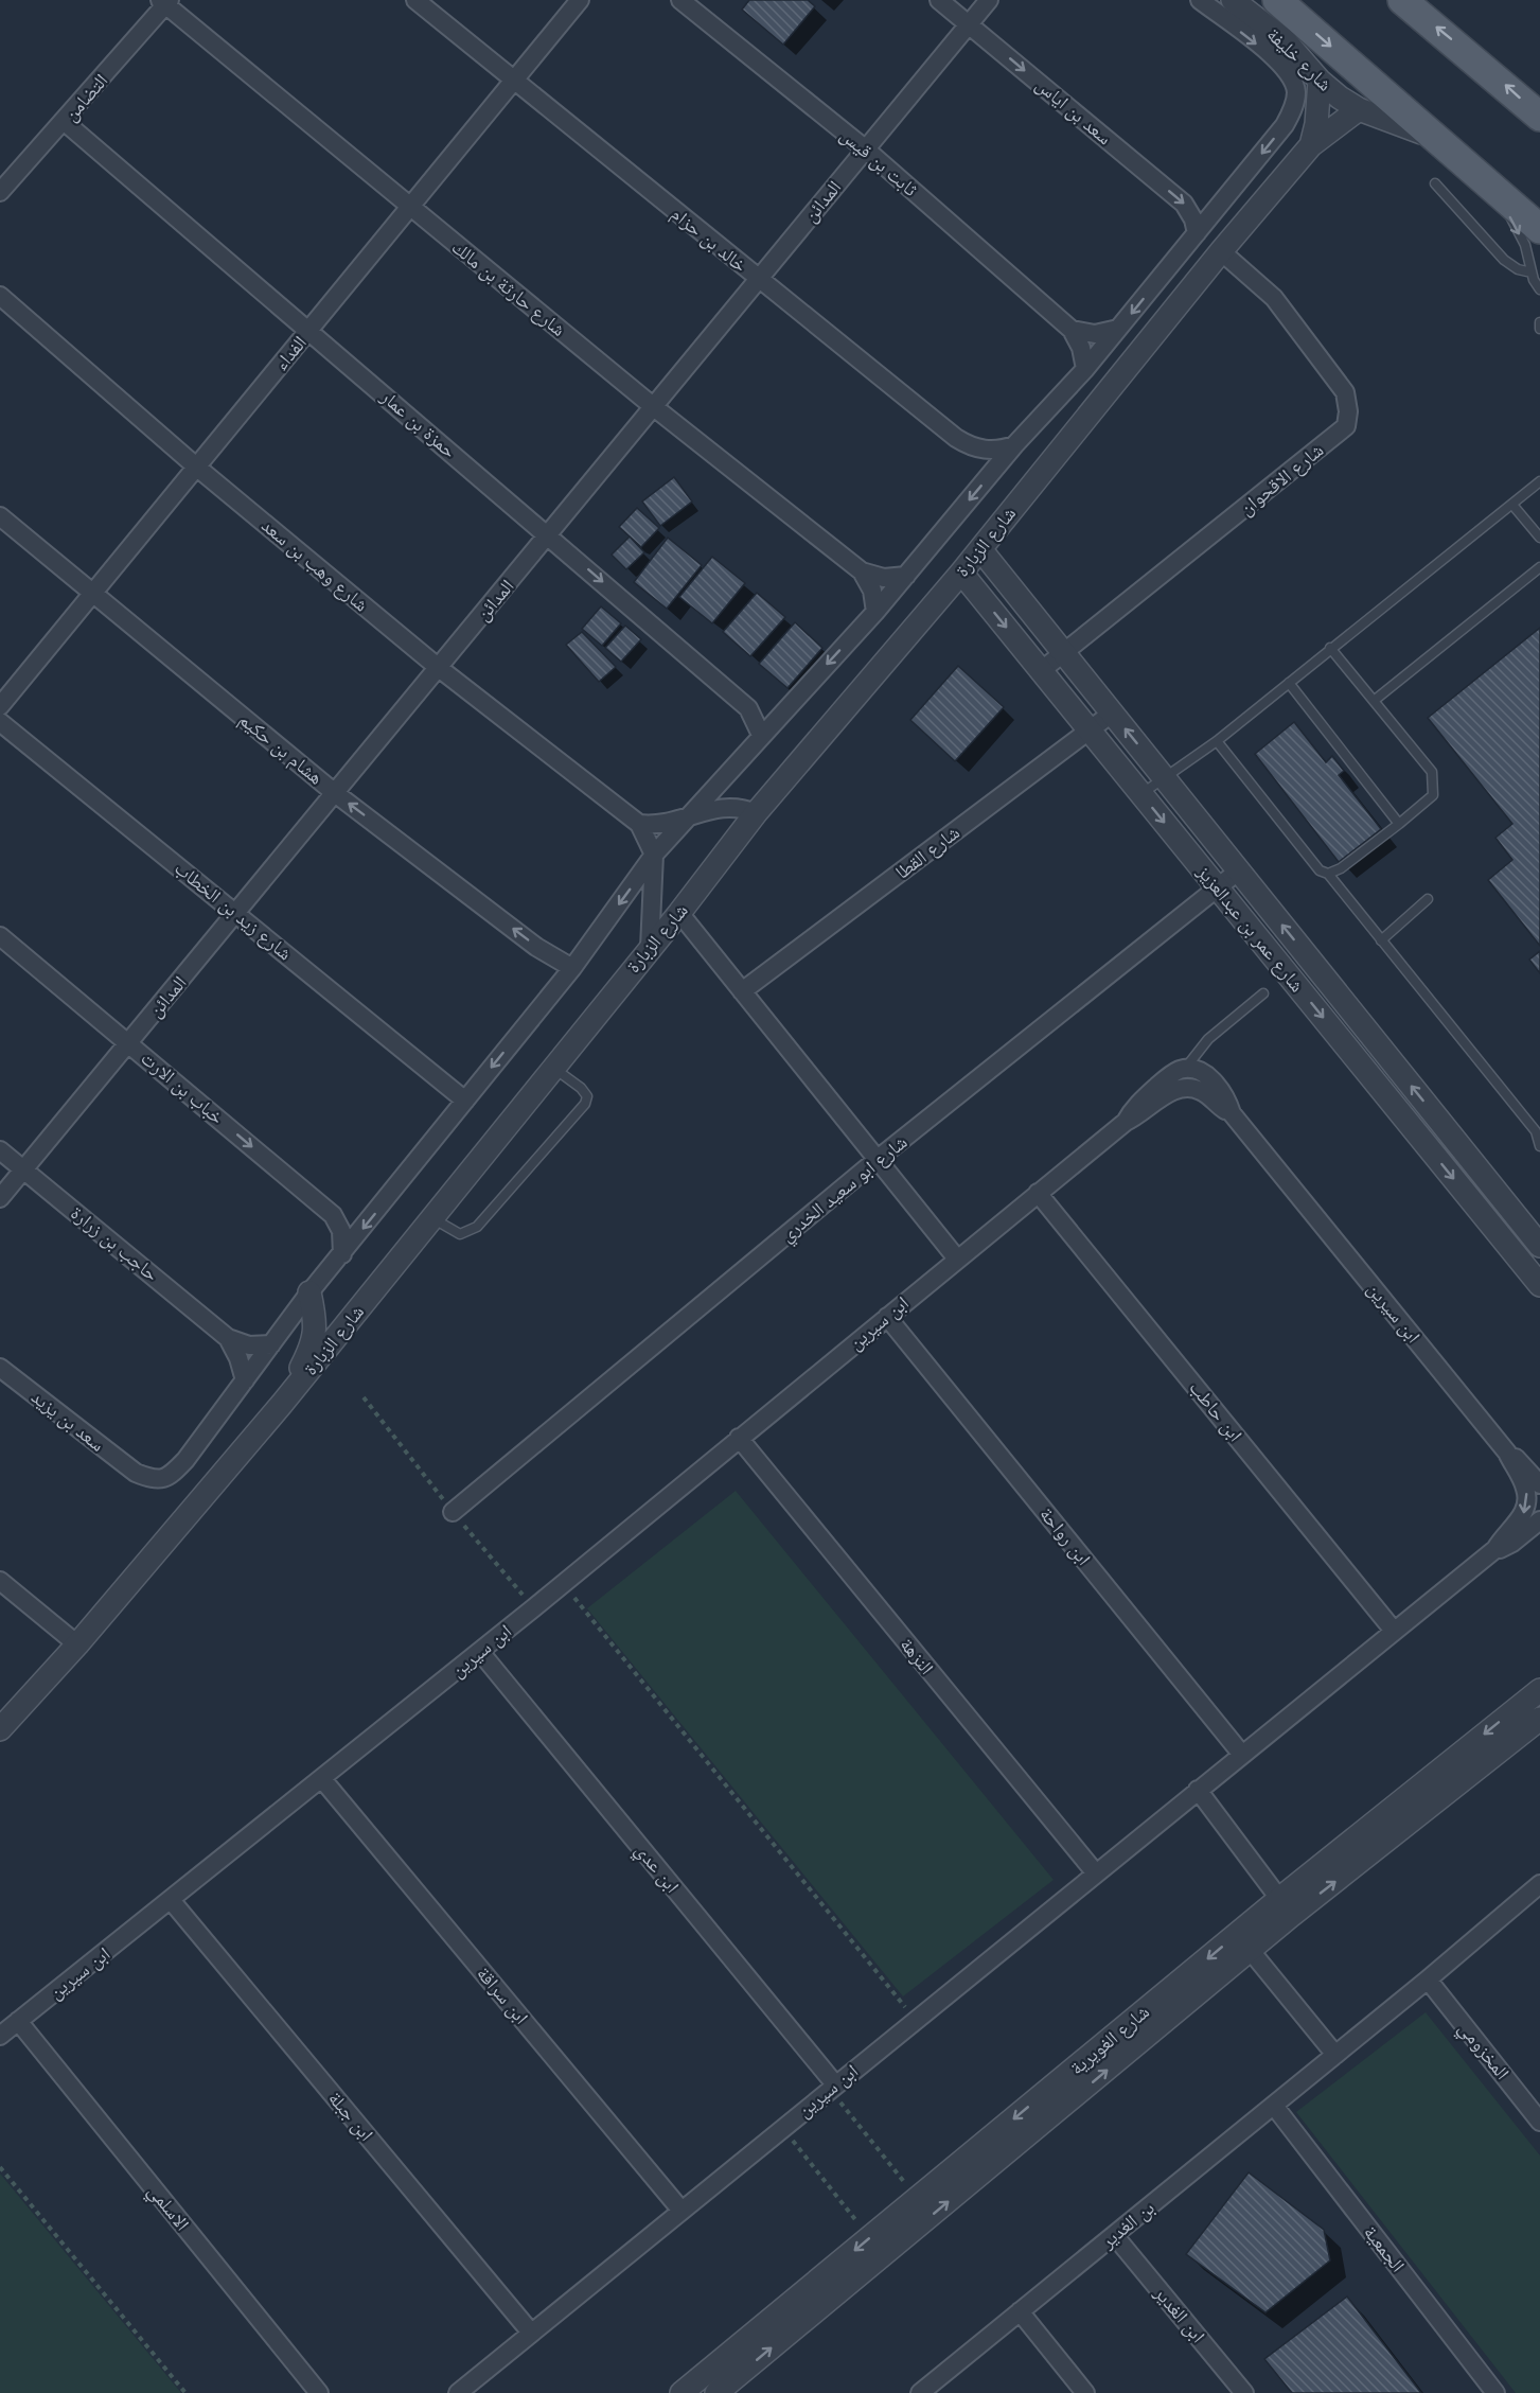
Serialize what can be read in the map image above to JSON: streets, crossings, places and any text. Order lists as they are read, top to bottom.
{
  "streets": {
    "main road": ["شارع خليفة"],
    "street": [
      "التضامن",
      "سعد بن اياس",
      "ثابت بن قيس",
      "المدائن",
      "خالد بن حزام",
      "شارع حارثة بن مالك",
      "الفداء",
      "حمزة بن عمار",
      "شارع الاقحوان",
      "شارع الزبارة",
      "شارع وهب بن سعد",
      "هشام بن حكيم",
      "شارع القطا",
      "شارع زيد بن الخطاب",
      "شارع عمر بن عبدالعزيز",
      "خباب بن الارت",
      "شارع ابو سعيد الخدري",
      "حاجب بن زرارة",
      "ابن سيرين",
      "ابن حاطب",
      "سعد بن يزيد",
      "ابن رواحة",
      "النزهة",
      "ابن عدي",
      "ابن سراقة",
      "شارع الغويرية",
      "المخزومي",
      "ابن جبلة",
      "الاسلمي",
      "بن الغدير",
      "الجمعية",
      "ابن الغدير"
    ]
  },
  "crossings": [
    ["شارع خليفة", "شارع الزبارة"],
    ["التضامن", "شارع حارثة بن مالك"],
    ["التضامن", "حمزة بن عمار"],
    ["سعد بن اياس", "المدائن"],
    ["سعد بن اياس", "شارع الزبارة"],
    ["ثابت بن قيس", "المدائن"],
    ["المدائن", "خالد بن حزام"],
    ["المدائن", "شارع حارثة بن مالك"],
    ["المدائن", "حمزة بن عمار"],
    ["المدائن", "شارع وهب بن سعد"],
    ["المدائن", "هشام بن حكيم"],
    ["المدائن", "شارع زيد بن الخطاب"],
    ["المدائن", "خباب بن الارت"],
    ["المدائن", "حاجب بن زرارة"],
    ["خالد بن حزام", "الفداء"],
    ["خالد بن حزام", "شارع الزبارة"],
    ["شارع حارثة بن مالك", "الفداء"],
    ["شارع حارثة بن مالك", "شارع الزبارة"],
    ["الفداء", "حمزة بن عمار"],
    ["الفداء", "شارع وهب بن سعد"],
    ["الفداء", "هشام بن حكيم"],
    ["حمزة بن عمار", "شارع الزبارة"],
    ["شارع الاقحوان", "شارع الزبارة"],
    ["شارع الاقحوان", "شارع عمر بن عبدالعزيز"],
    ["شارع الزبارة", "شارع وهب بن سعد"],
    ["شارع الزبارة", "هشام بن حكيم"],
    ["شارع الزبارة", "شارع زيد بن الخطاب"],
    ["شارع الزبارة", "شارع عمر بن عبدالعزيز"],
    ["شارع الزبارة", "خباب بن الارت"],
    ["شارع الزبارة", "حاجب بن زرارة"],
    ["شارع الزبارة", "سعد بن يزيد"],
    ["شارع القطا", "شارع عمر بن عبدالعزيز"],
    ["شارع عمر بن عبدالعزيز", "شارع ابو سعيد الخدري"],
    ["ابن سيرين", "ابن حاطب"],
    ["ابن سيرين", "ابن رواحة"],
    ["ابن سيرين", "النزهة"],
    ["ابن سيرين", "ابن عدي"],
    ["ابن سيرين", "ابن سراقة"],
    ["ابن سيرين", "ابن جبلة"],
    ["ابن سيرين", "الاسلمي"],
    ["المخزومي", "بن الغدير"],
    ["بن الغدير", "الجمعية"],
    ["بن الغدير", "ابن الغدير"]
  ],
  "one_way": ["سعد بن اياس", "هشام بن حكيم", "خباب بن الارت"]
}
